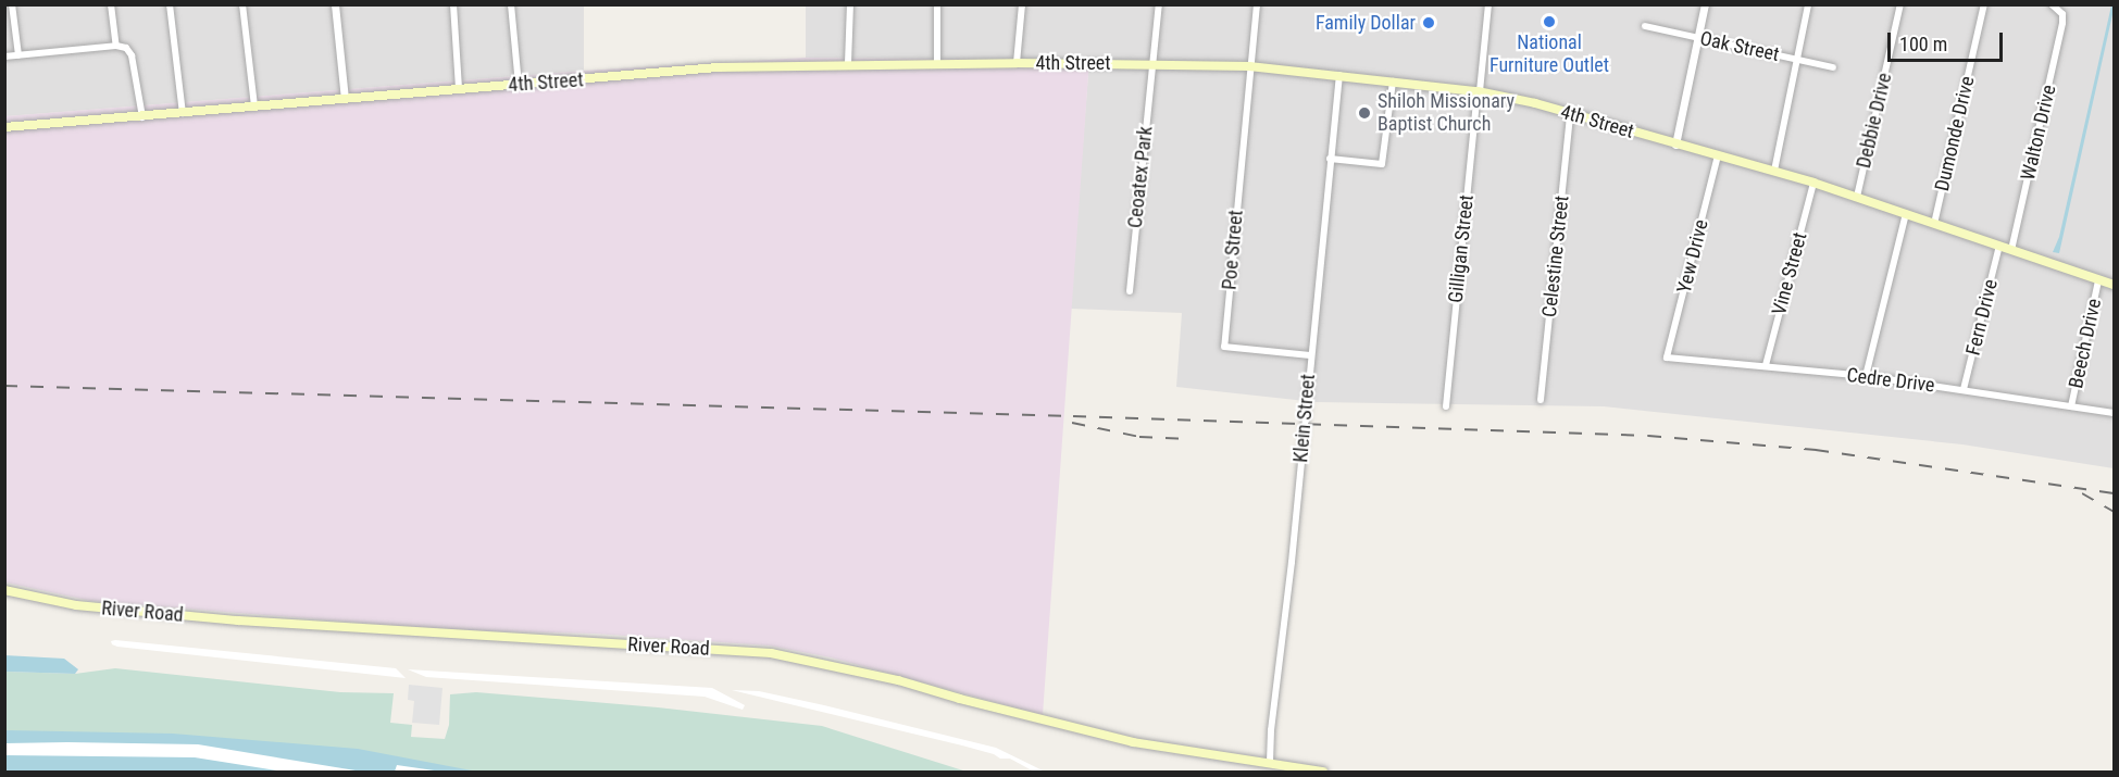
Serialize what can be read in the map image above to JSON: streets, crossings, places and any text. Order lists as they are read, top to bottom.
{
  "streets": {
    "main road": ["4th Street", "River Road"],
    "street": [
      "Oak Street",
      "Debbie Drive",
      "Walton Drive",
      "Dumonde Drive",
      "Ceoatex Park",
      "Gilligan Street",
      "Poe Street",
      "Celestine Street",
      "Yew Drive",
      "Vine Street",
      "Fern Drive",
      "Beech Drive",
      "Cedre Drive",
      "Klein Street"
    ]
  },
  "crossings": [
    ["4th Street", "Debbie Drive"],
    ["4th Street", "Walton Drive"],
    ["4th Street", "Dumonde Drive"],
    ["4th Street", "Ceoatex Park"],
    ["4th Street", "Gilligan Street"],
    ["4th Street", "Poe Street"],
    ["4th Street", "Celestine Street"],
    ["4th Street", "Yew Drive"],
    ["4th Street", "Vine Street"],
    ["4th Street", "Fern Drive"],
    ["4th Street", "Beech Drive"],
    ["4th Street", "Klein Street"],
    ["Poe Street", "Klein Street"],
    ["Yew Drive", "Cedre Drive"],
    ["Vine Street", "Cedre Drive"],
    ["Fern Drive", "Cedre Drive"],
    ["Beech Drive", "Cedre Drive"],
    ["Klein Street", "River Road"]
  ],
  "places": ["National Furniture Outlet", "Family Dollar", "Shiloh Missionary Baptist Church"],
  "scale_bar": "100 m"
}
